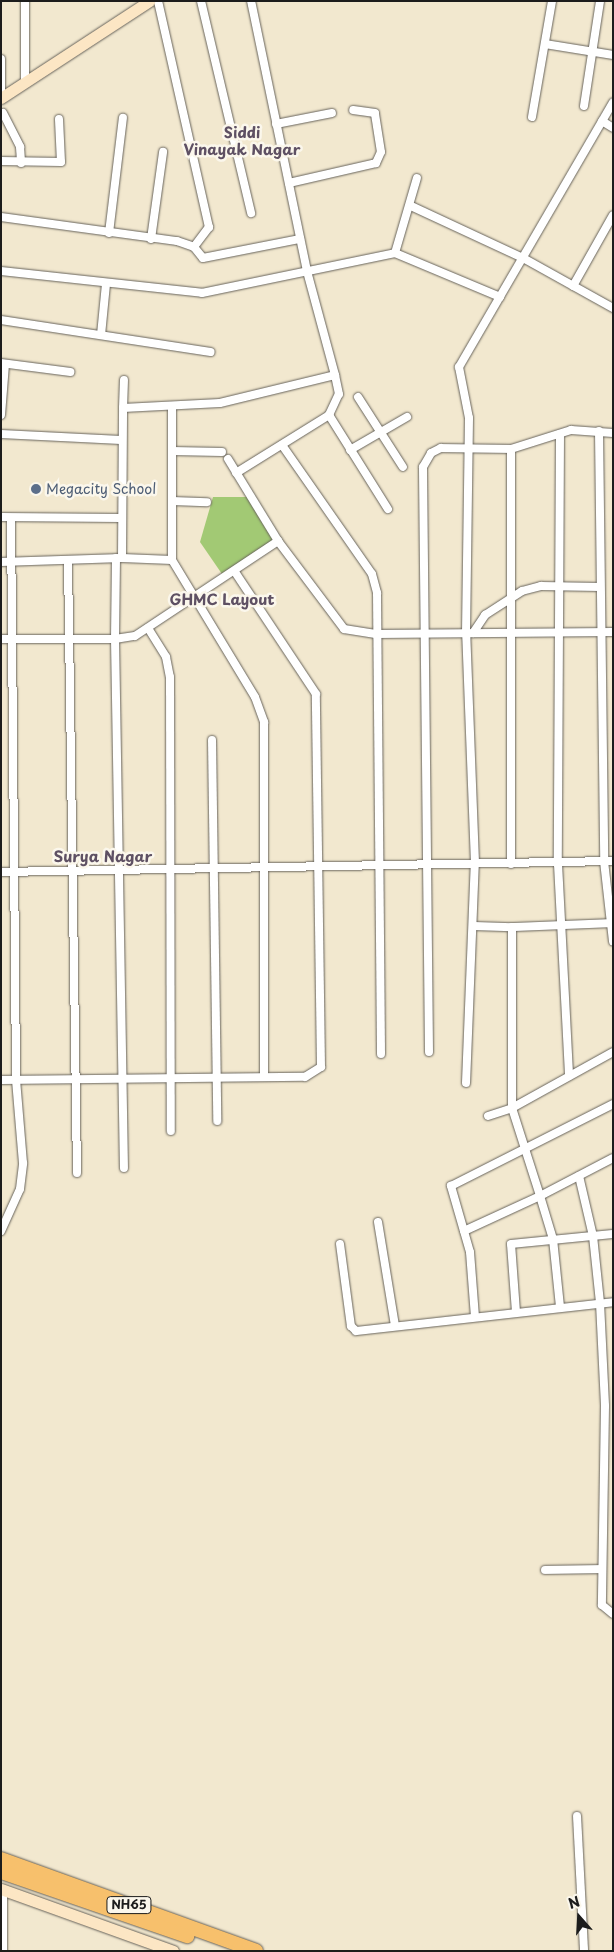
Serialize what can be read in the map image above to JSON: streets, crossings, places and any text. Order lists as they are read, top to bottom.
{
  "streets": {
    "highway": ["NH65"]
  },
  "districts": ["Siddi Vinayak Nagar", "GHMC Layout", "Surya Nagar"],
  "places": ["Megacity School"],
  "north": "top"
}
